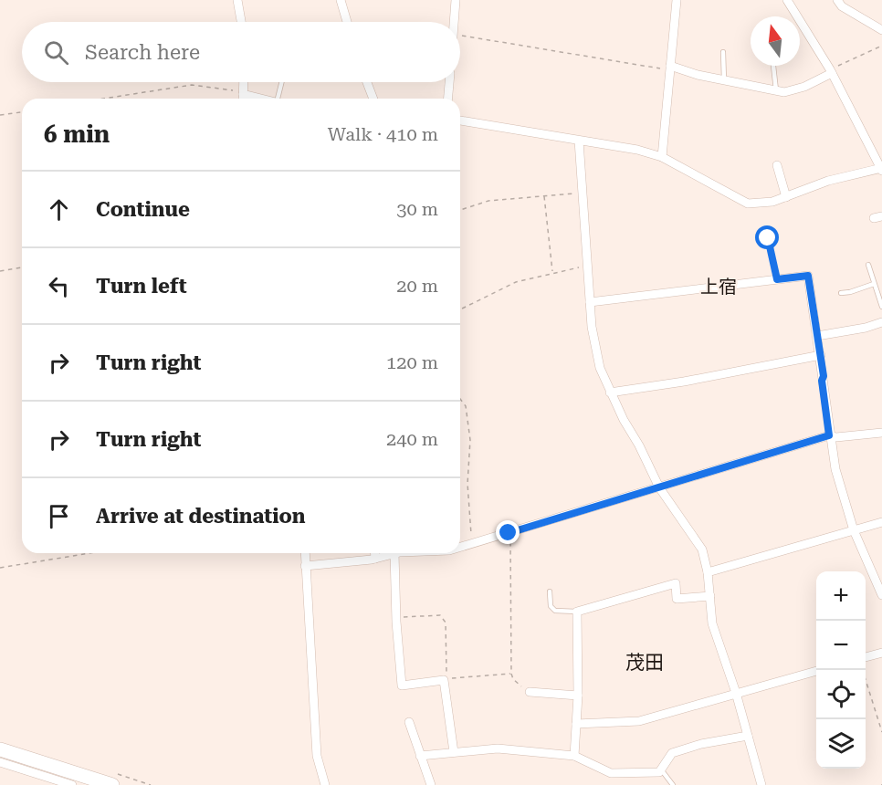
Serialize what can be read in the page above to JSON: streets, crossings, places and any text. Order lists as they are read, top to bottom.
{
  "districts": ["上宿", "茂田"],
  "north": "top",
  "page": {
    "search": "Search here",
    "heading": ["6 min", "Walk · 410 m"],
    "list": [
      ["Continue", "30 m"],
      ["Turn left", "20 m"],
      ["Turn right", "120 m"],
      ["Turn right", "240 m"],
      "Arrive at destination"
    ],
    "map_buttons": ["+", "−"]
  }
}
